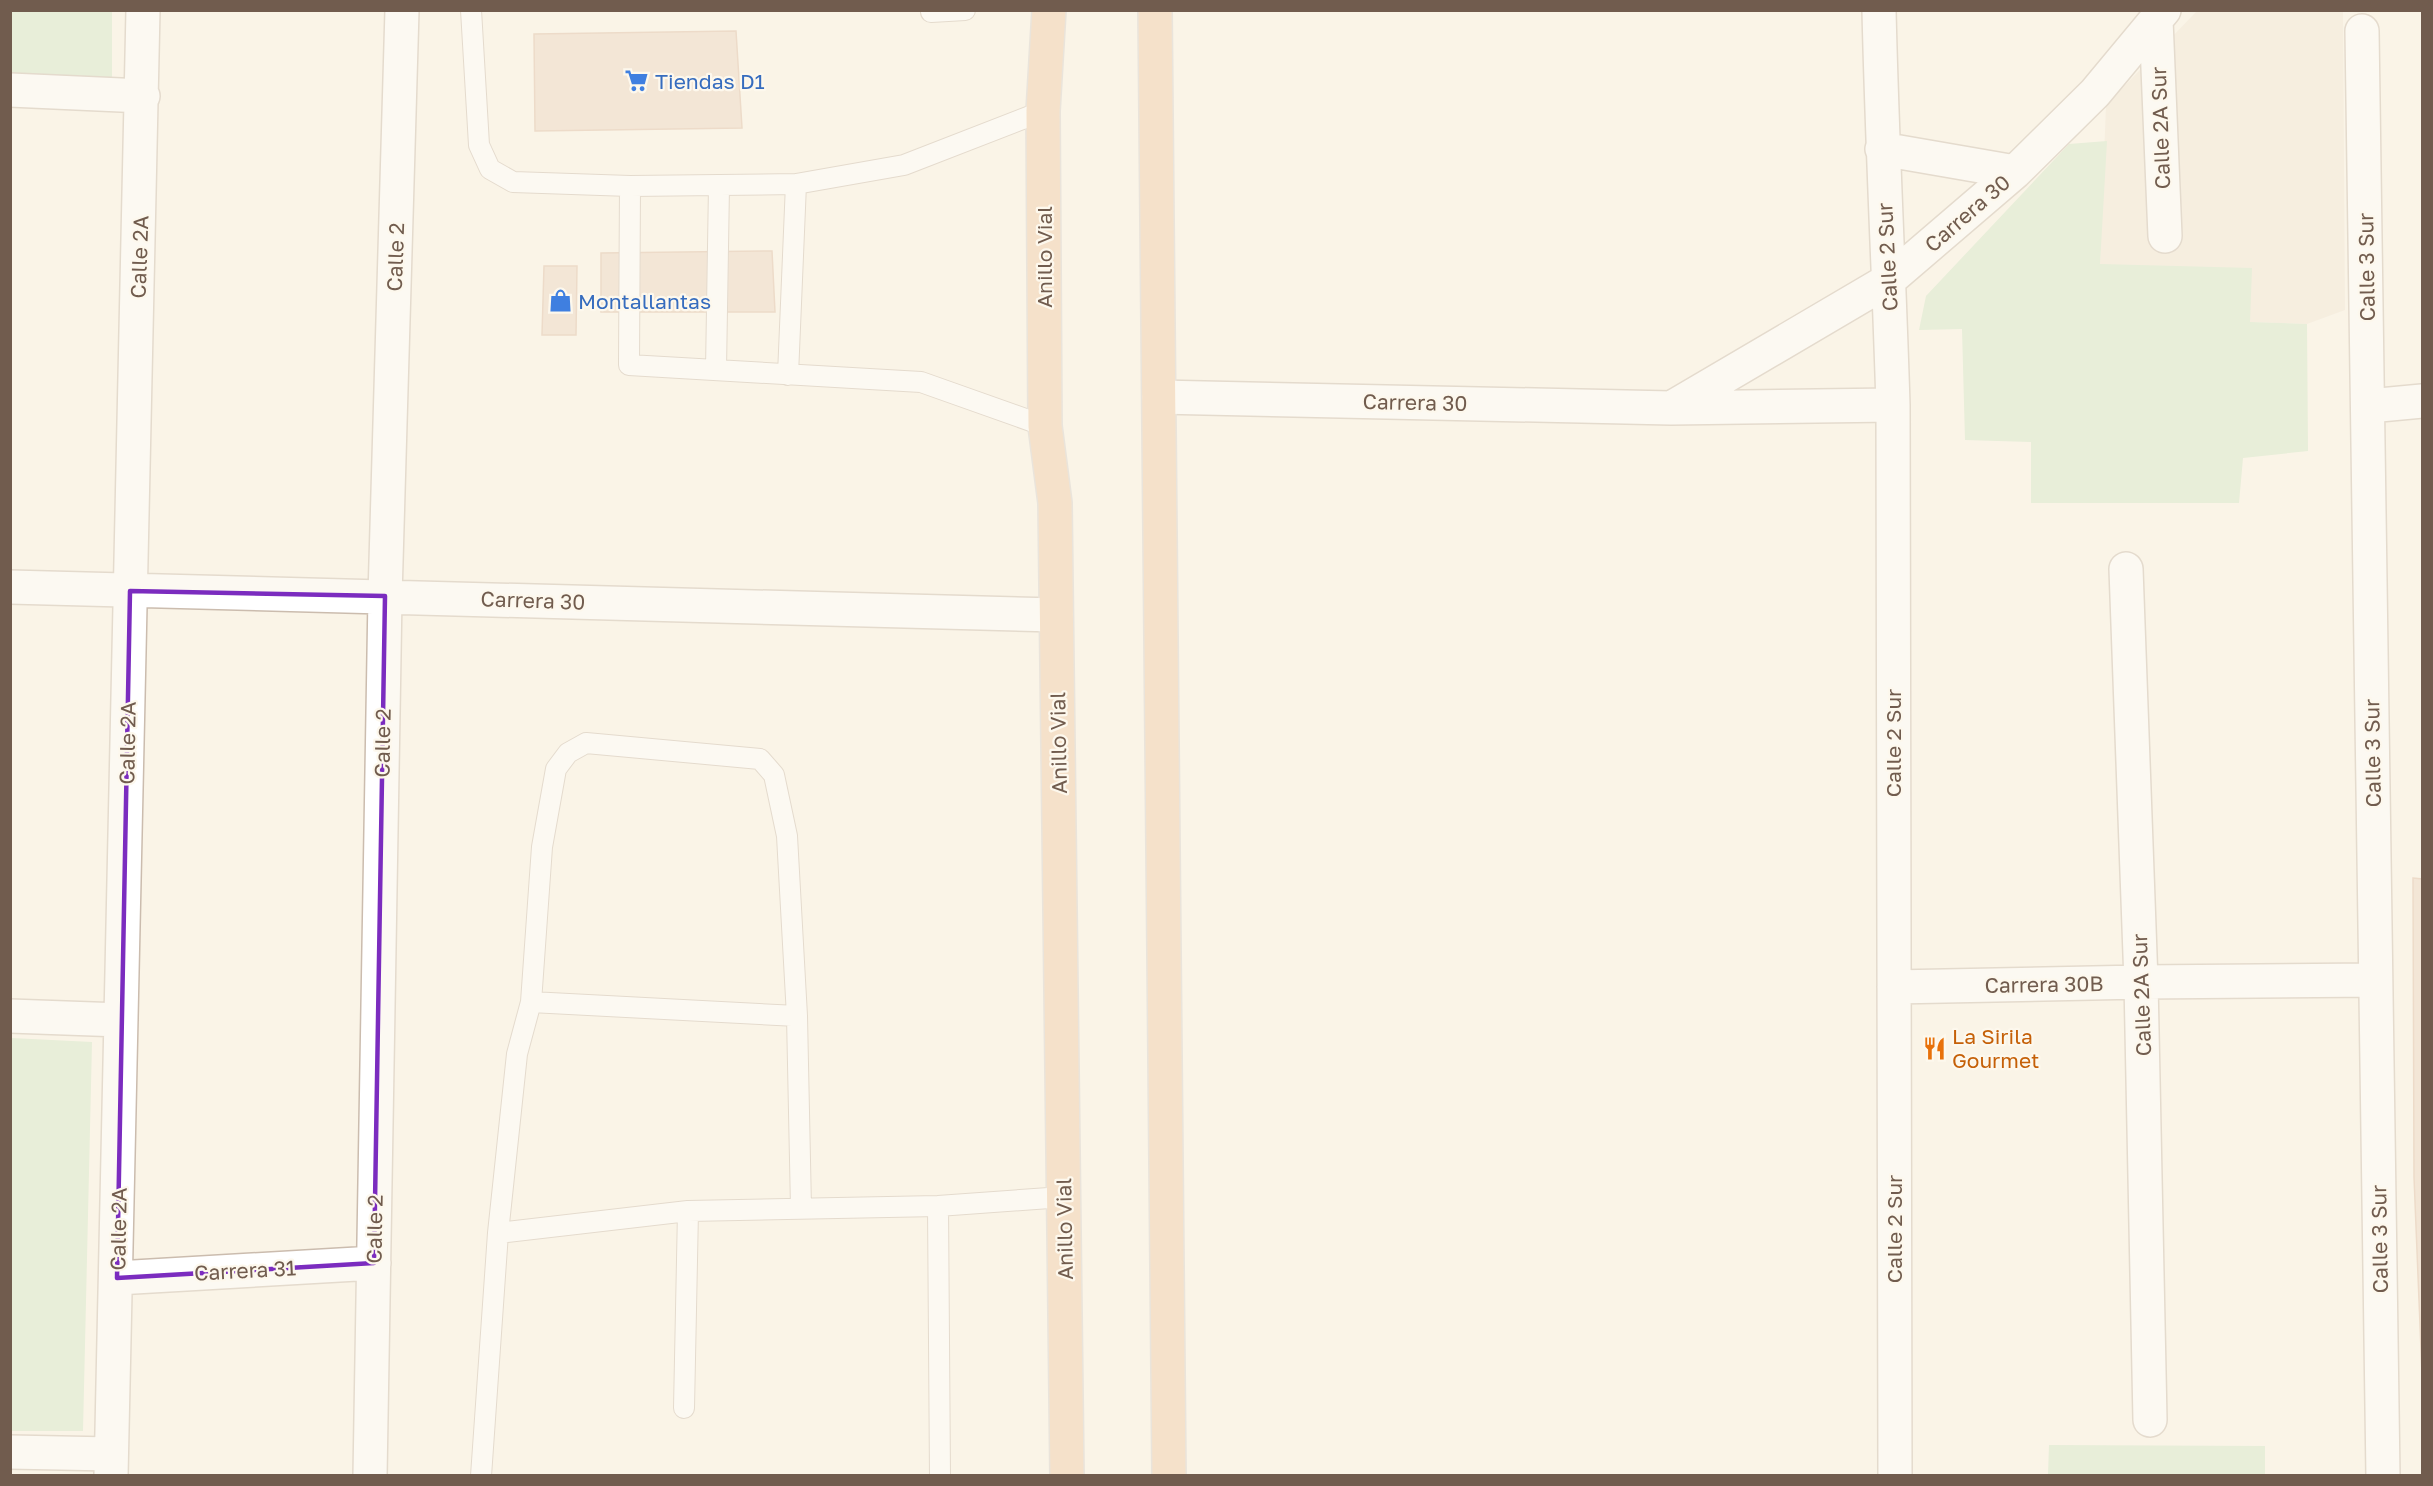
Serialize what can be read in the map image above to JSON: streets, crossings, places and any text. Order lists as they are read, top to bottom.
{
  "streets": {
    "highway": ["Anillo Vial"],
    "street": [
      "Calle 2A Sur",
      "Carrera 30",
      "Calle 2A",
      "Calle 2",
      "Calle 2 Sur",
      "Calle 3 Sur",
      "Carrera 30B",
      "Carrera 31"
    ]
  },
  "crossings": [
    ["Calle 2A Sur", "Carrera 30"],
    ["Calle 2A Sur", "Carrera 30B"],
    ["Carrera 30", "Calle 2A"],
    ["Carrera 30", "Calle 2"],
    ["Carrera 30", "Anillo Vial"],
    ["Carrera 30", "Calle 2 Sur"],
    ["Calle 2A", "Carrera 31"],
    ["Calle 2", "Carrera 31"],
    ["Calle 2 Sur", "Carrera 30B"],
    ["Calle 3 Sur", "Carrera 30B"]
  ],
  "places": {
    "supermarket": ["Tiendas D1"],
    "shop": ["Montallantas"],
    "restaurant": ["La Sirila Gourmet"]
  }
}
